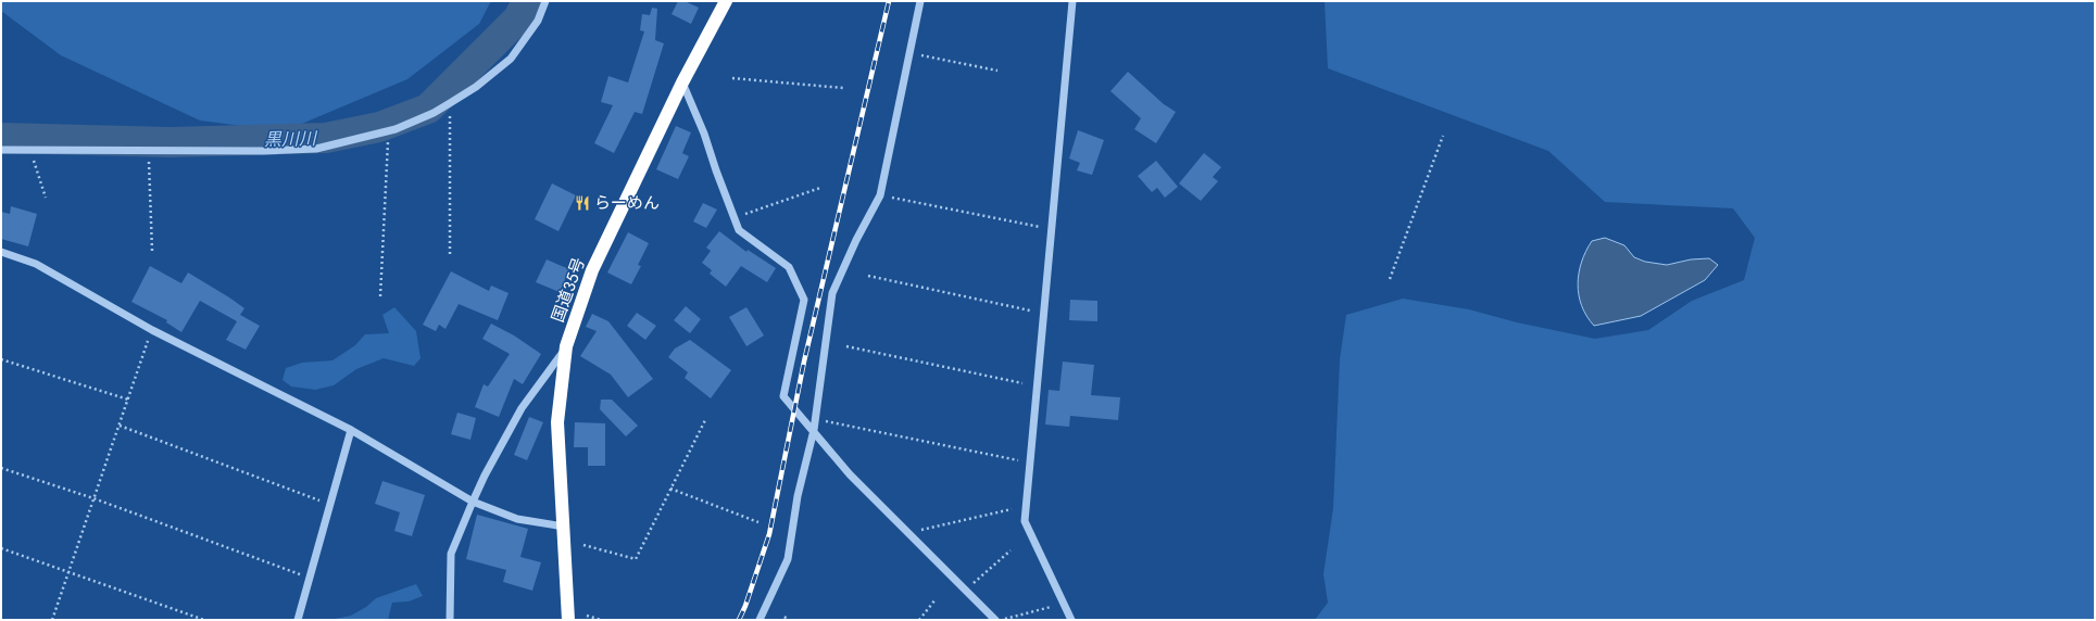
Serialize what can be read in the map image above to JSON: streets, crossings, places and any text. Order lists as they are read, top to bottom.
{
  "streets": {
    "highway": ["国道35号"]
  },
  "water": ["黒川川"],
  "places": {
    "restaurant": ["らーめん"]
  }
}
